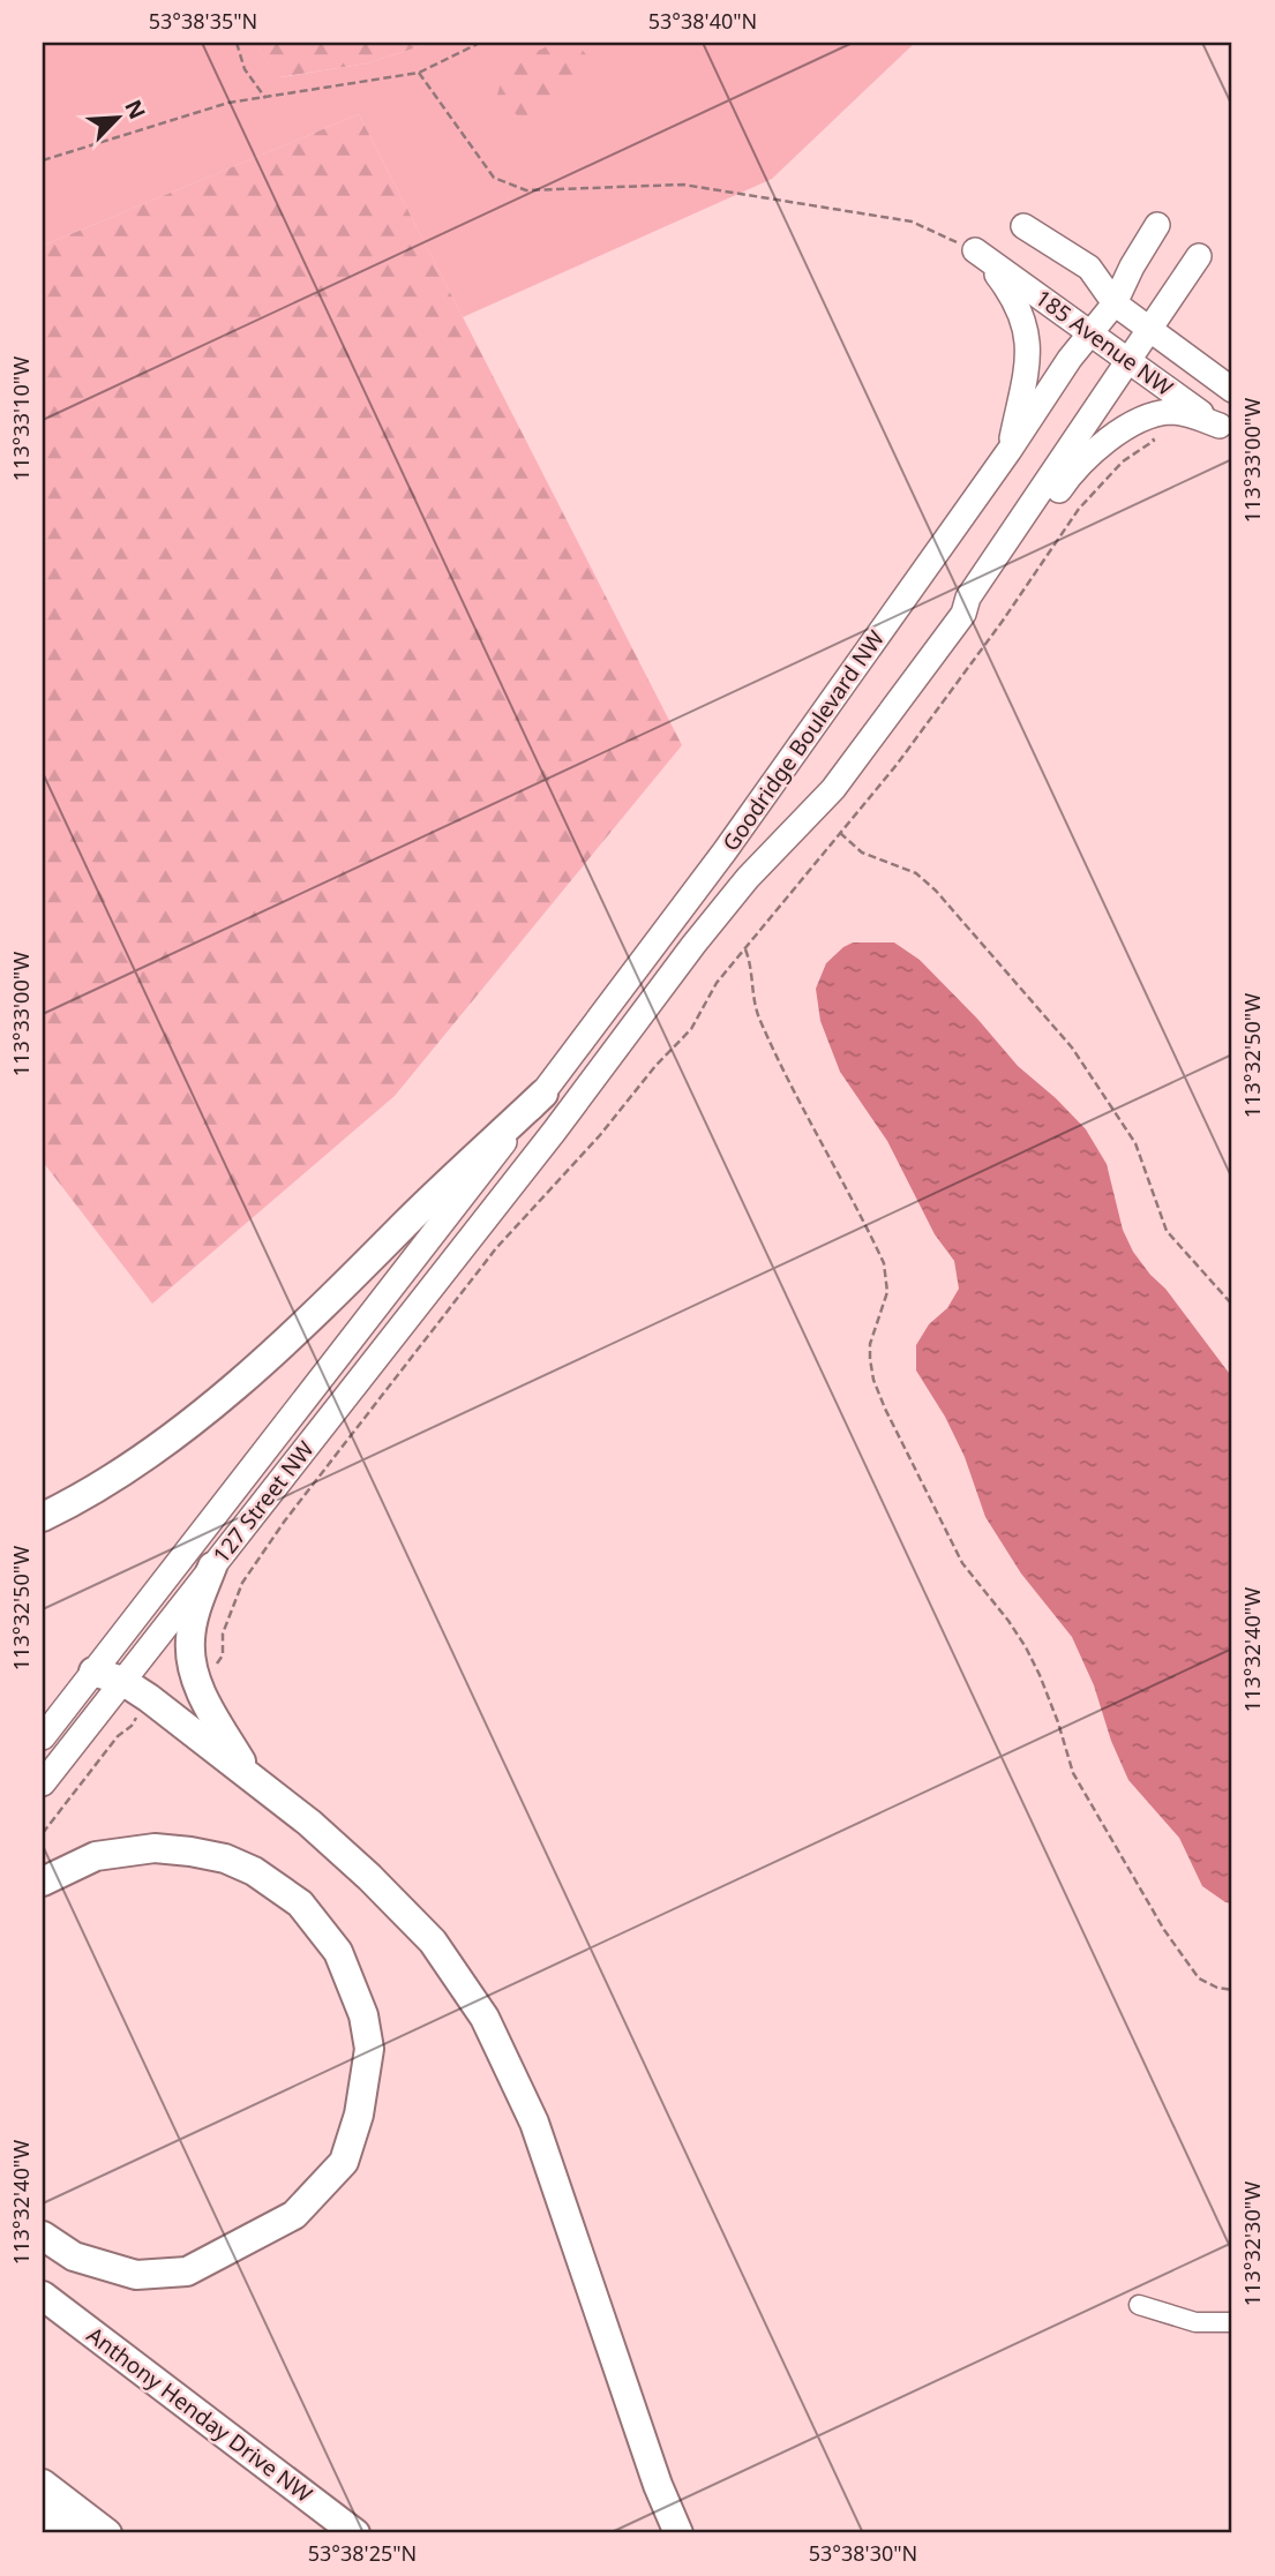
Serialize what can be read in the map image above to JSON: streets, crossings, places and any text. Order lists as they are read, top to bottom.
{
  "streets": {
    "highway": ["Anthony Henday Drive NW"],
    "main road": ["185 Avenue NW", "Goodridge Boulevard NW", "127 Street NW"]
  },
  "crossings": [
    ["185 Avenue NW", "Goodridge Boulevard NW"],
    ["Goodridge Boulevard NW", "127 Street NW"]
  ],
  "north": "top right",
  "coordinates": [
    "53°38'35\"N",
    "53°38'40\"N",
    "113°33'10\"W",
    "113°33'00\"W",
    "113°32'50\"W",
    "113°32'40\"W",
    "113°32'30\"W",
    "53°38'25\"N",
    "53°38'30\"N"
  ]
}
